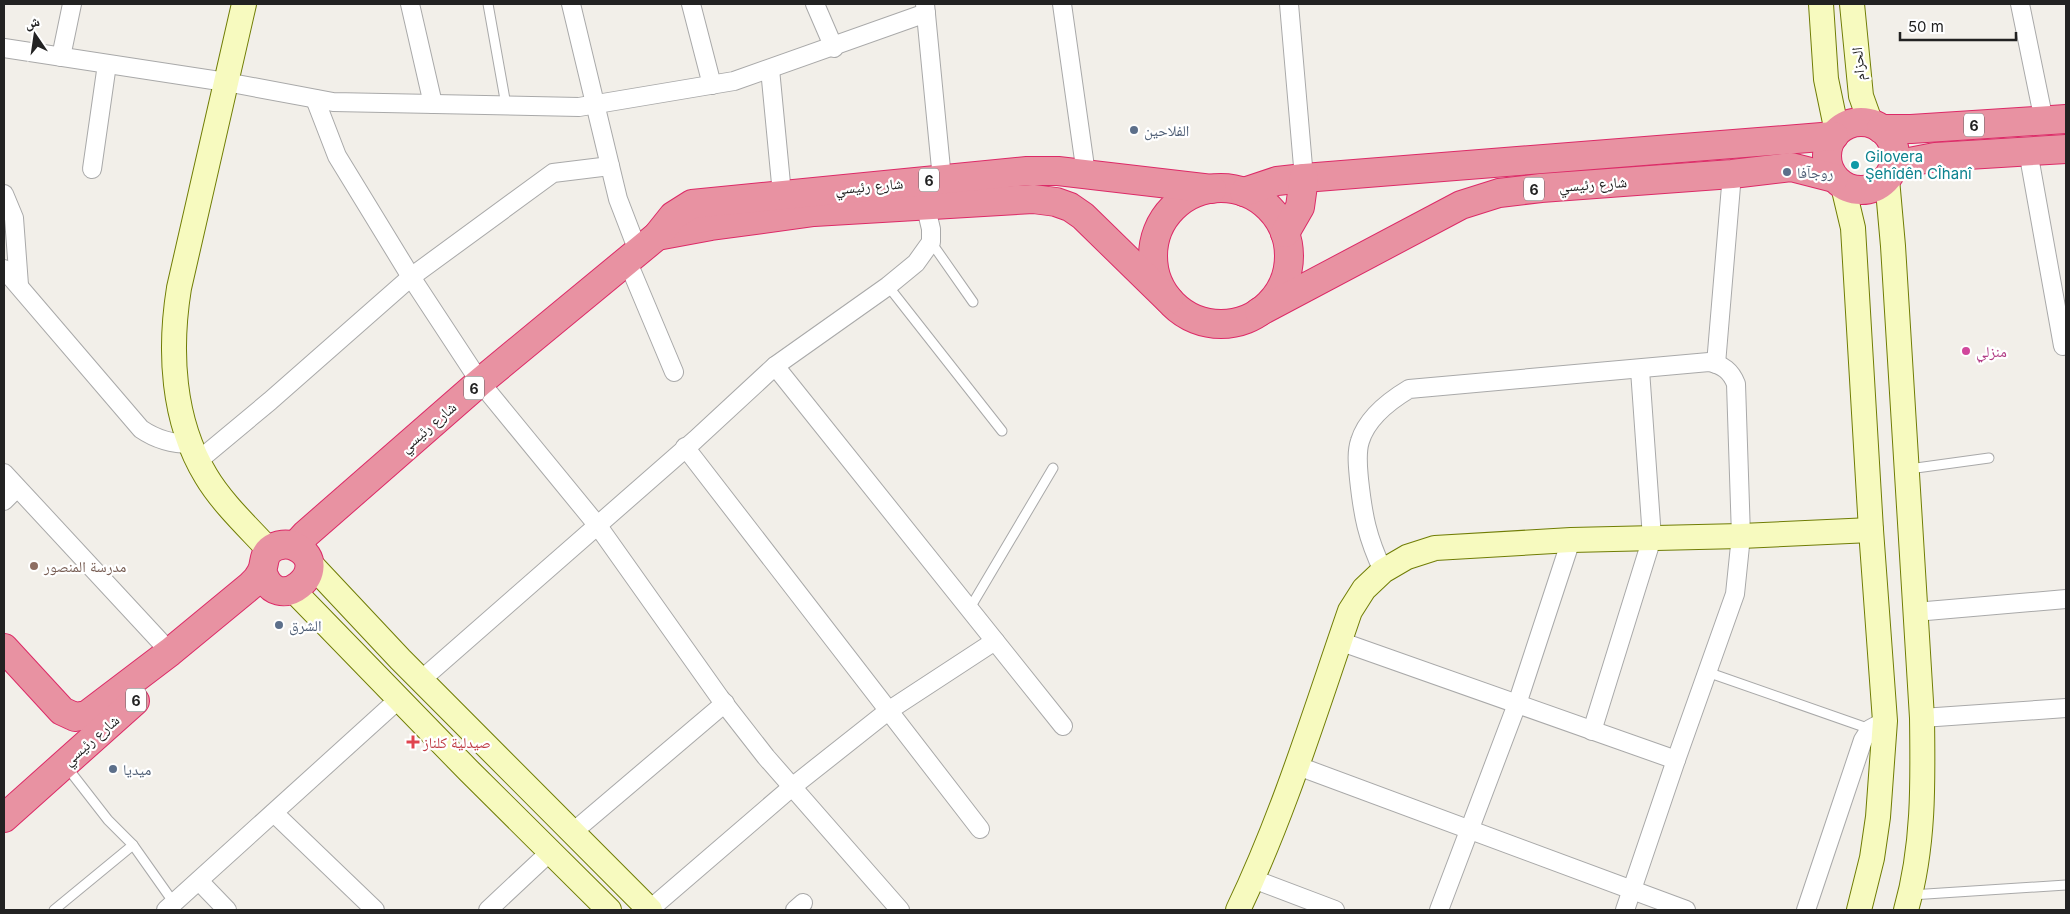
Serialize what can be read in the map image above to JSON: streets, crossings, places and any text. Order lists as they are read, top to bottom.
{
  "streets": {
    "highway": ["6", "شارع رئيسي"],
    "street": ["الحزام"]
  },
  "crossings": [
    ["الحزام", "شارع رئيسي"]
  ],
  "places": {
    "other": [
      "الفلاحين",
      "Gilovera Şehîdên CÎhanî",
      "روجآفا",
      "منزلي",
      "مدرسة المنصور",
      "الشرق",
      "ميديا"
    ],
    "health": ["صيدلية كلناز"]
  },
  "scale_bar": "50 m",
  "north": "top"
}
